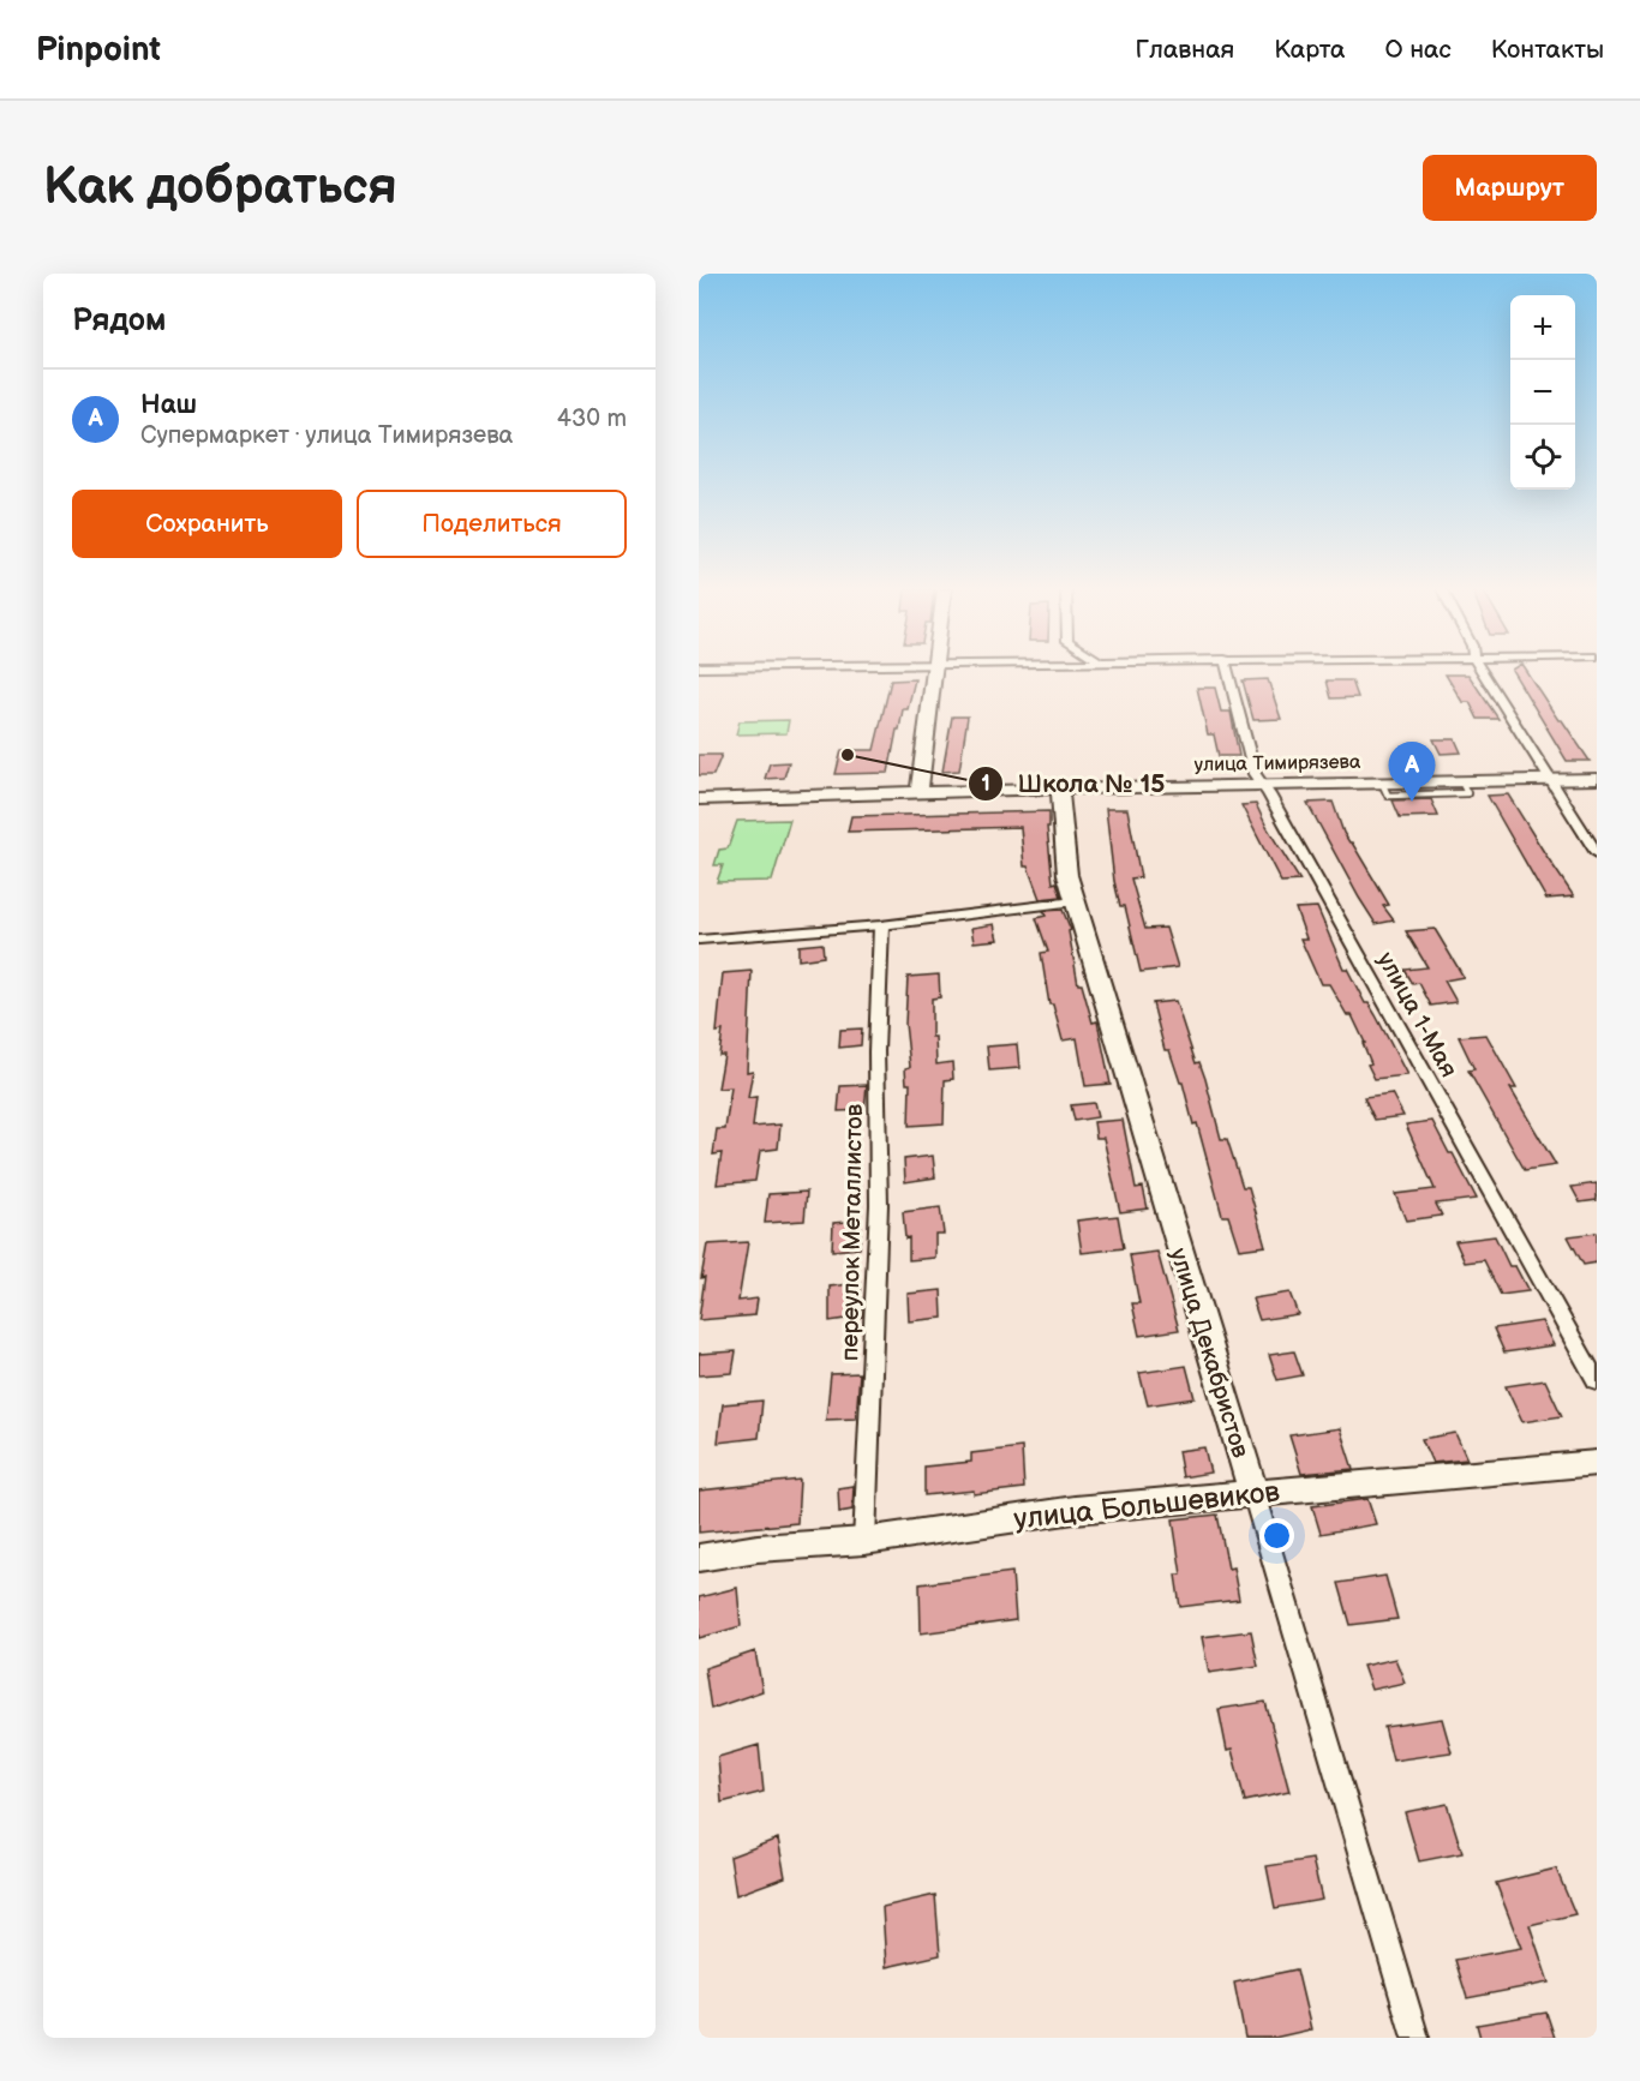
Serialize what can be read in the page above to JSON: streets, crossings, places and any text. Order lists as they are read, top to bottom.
{
  "streets": {
    "street": [
      "улица Тимирязева",
      "улица 1-Мая",
      "переулок Металлистов",
      "улица Декабристов",
      "улица Большевиков"
    ]
  },
  "crossings": [
    ["улица Тимирязева", "улица 1-Мая"],
    ["улица Тимирязева", "улица Декабристов"],
    ["переулок Металлистов", "улица Большевиков"],
    ["улица Декабристов", "улица Большевиков"]
  ],
  "places": ["Школа № 15"],
  "page": {
    "header": "Pinpoint",
    "nav": [
      "Главная",
      "Карта",
      "О нас",
      "Контакты"
    ],
    "buttons": [
      "Маршрут",
      ["Сохранить", "Поделиться"]
    ],
    "title": "Как добраться",
    "heading": "Рядом",
    "map_buttons": ["+", "−"],
    "list": [
      {
        "mark": "A",
        "name": "Наш",
        "note": "Супермаркет · улица Тимирязева",
        "value": "430 m"
      }
    ],
    "pins": "A"
  }
}
